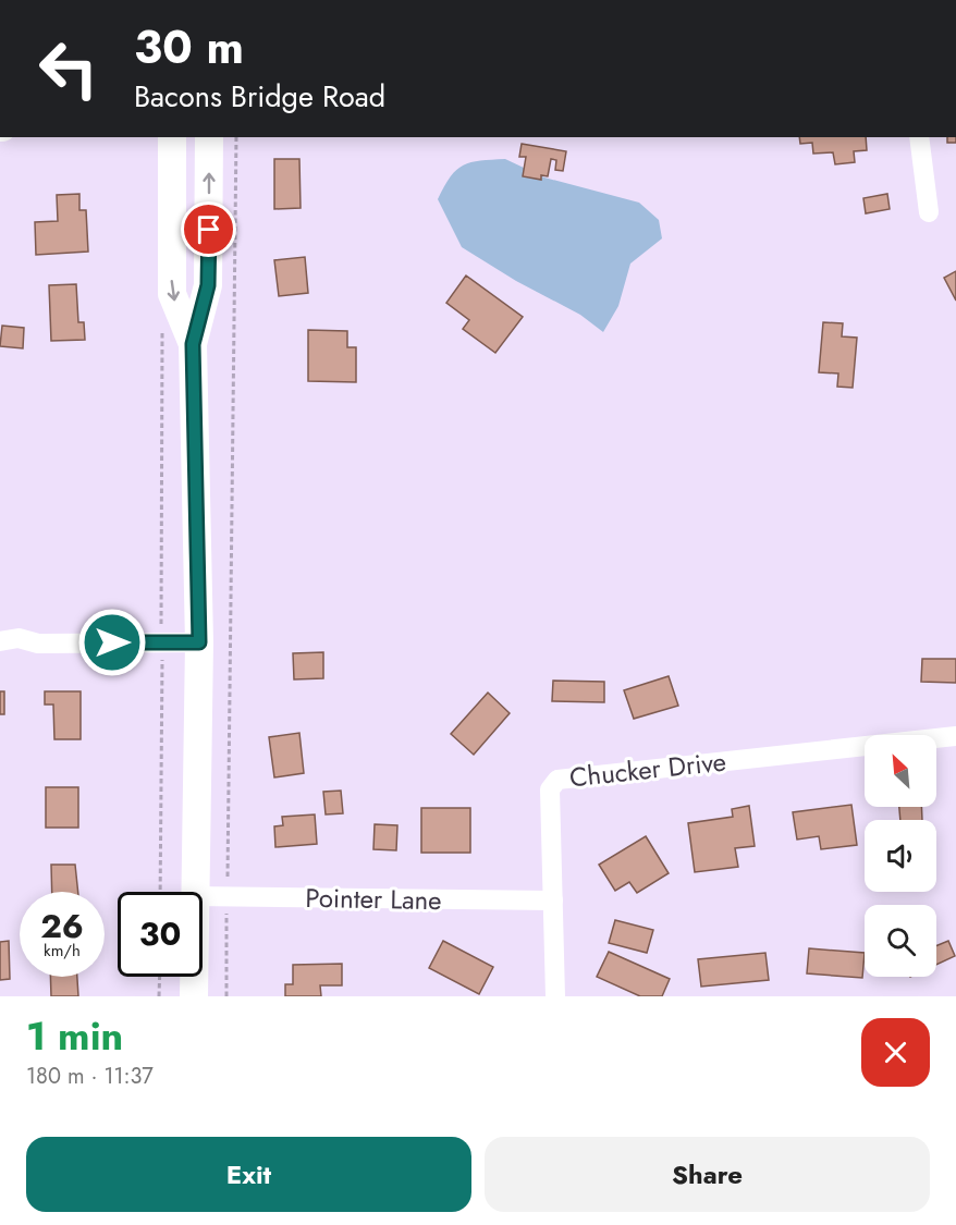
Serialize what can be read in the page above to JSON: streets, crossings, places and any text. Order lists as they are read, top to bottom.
{
  "streets": {
    "street": ["Chucker Drive", "Pointer Lane"]
  },
  "crossings": [
    ["Chucker Drive", "Pointer Lane"]
  ],
  "north": "top left",
  "page": {
    "turn": ["30 m", "Bacons Bridge Road"],
    "speed": "26 km/h",
    "limit": "30",
    "heading": ["1 min", "180 m · 11:37"],
    "buttons": ["Exit", "Share"]
  }
}
